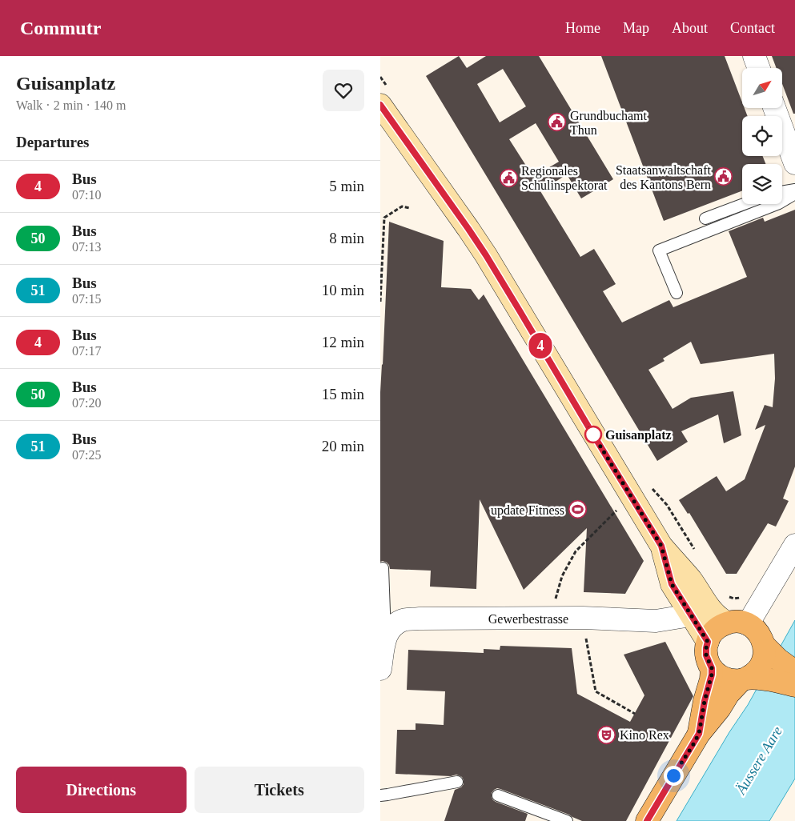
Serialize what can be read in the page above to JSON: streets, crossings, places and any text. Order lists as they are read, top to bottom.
{
  "streets": {
    "street": ["Gewerbestrasse"]
  },
  "water": ["Äussere Aare"],
  "places": {
    "public building": ["Grundbuchamt Thun", "Staatsanwaltschaft des Kantons Bern", "Regionales Schulinspektorat"],
    "other": ["Guisanplatz"],
    "sports": ["update Fitness"],
    "theatre": ["Kino Rex"]
  },
  "lines": ["bus line 4"],
  "north": "top right",
  "page": {
    "header": "Commutr",
    "nav": [
      "Home",
      "Map",
      "About",
      "Contact"
    ],
    "heading": [
      ["Guisanplatz", "Walk · 2 min · 140 m"],
      "Departures"
    ],
    "on_map": "4",
    "list": [
      {
        "mark": "4",
        "name": "Bus",
        "note": "07:10",
        "value": "5 min"
      },
      {
        "mark": "50",
        "name": "Bus",
        "note": "07:13",
        "value": "8 min"
      },
      {
        "mark": "51",
        "name": "Bus",
        "note": "07:15",
        "value": "10 min"
      },
      {
        "mark": "4",
        "name": "Bus",
        "note": "07:17",
        "value": "12 min"
      },
      {
        "mark": "50",
        "name": "Bus",
        "note": "07:20",
        "value": "15 min"
      },
      {
        "mark": "51",
        "name": "Bus",
        "note": "07:25",
        "value": "20 min"
      }
    ],
    "buttons": ["Directions", "Tickets"]
  }
}
